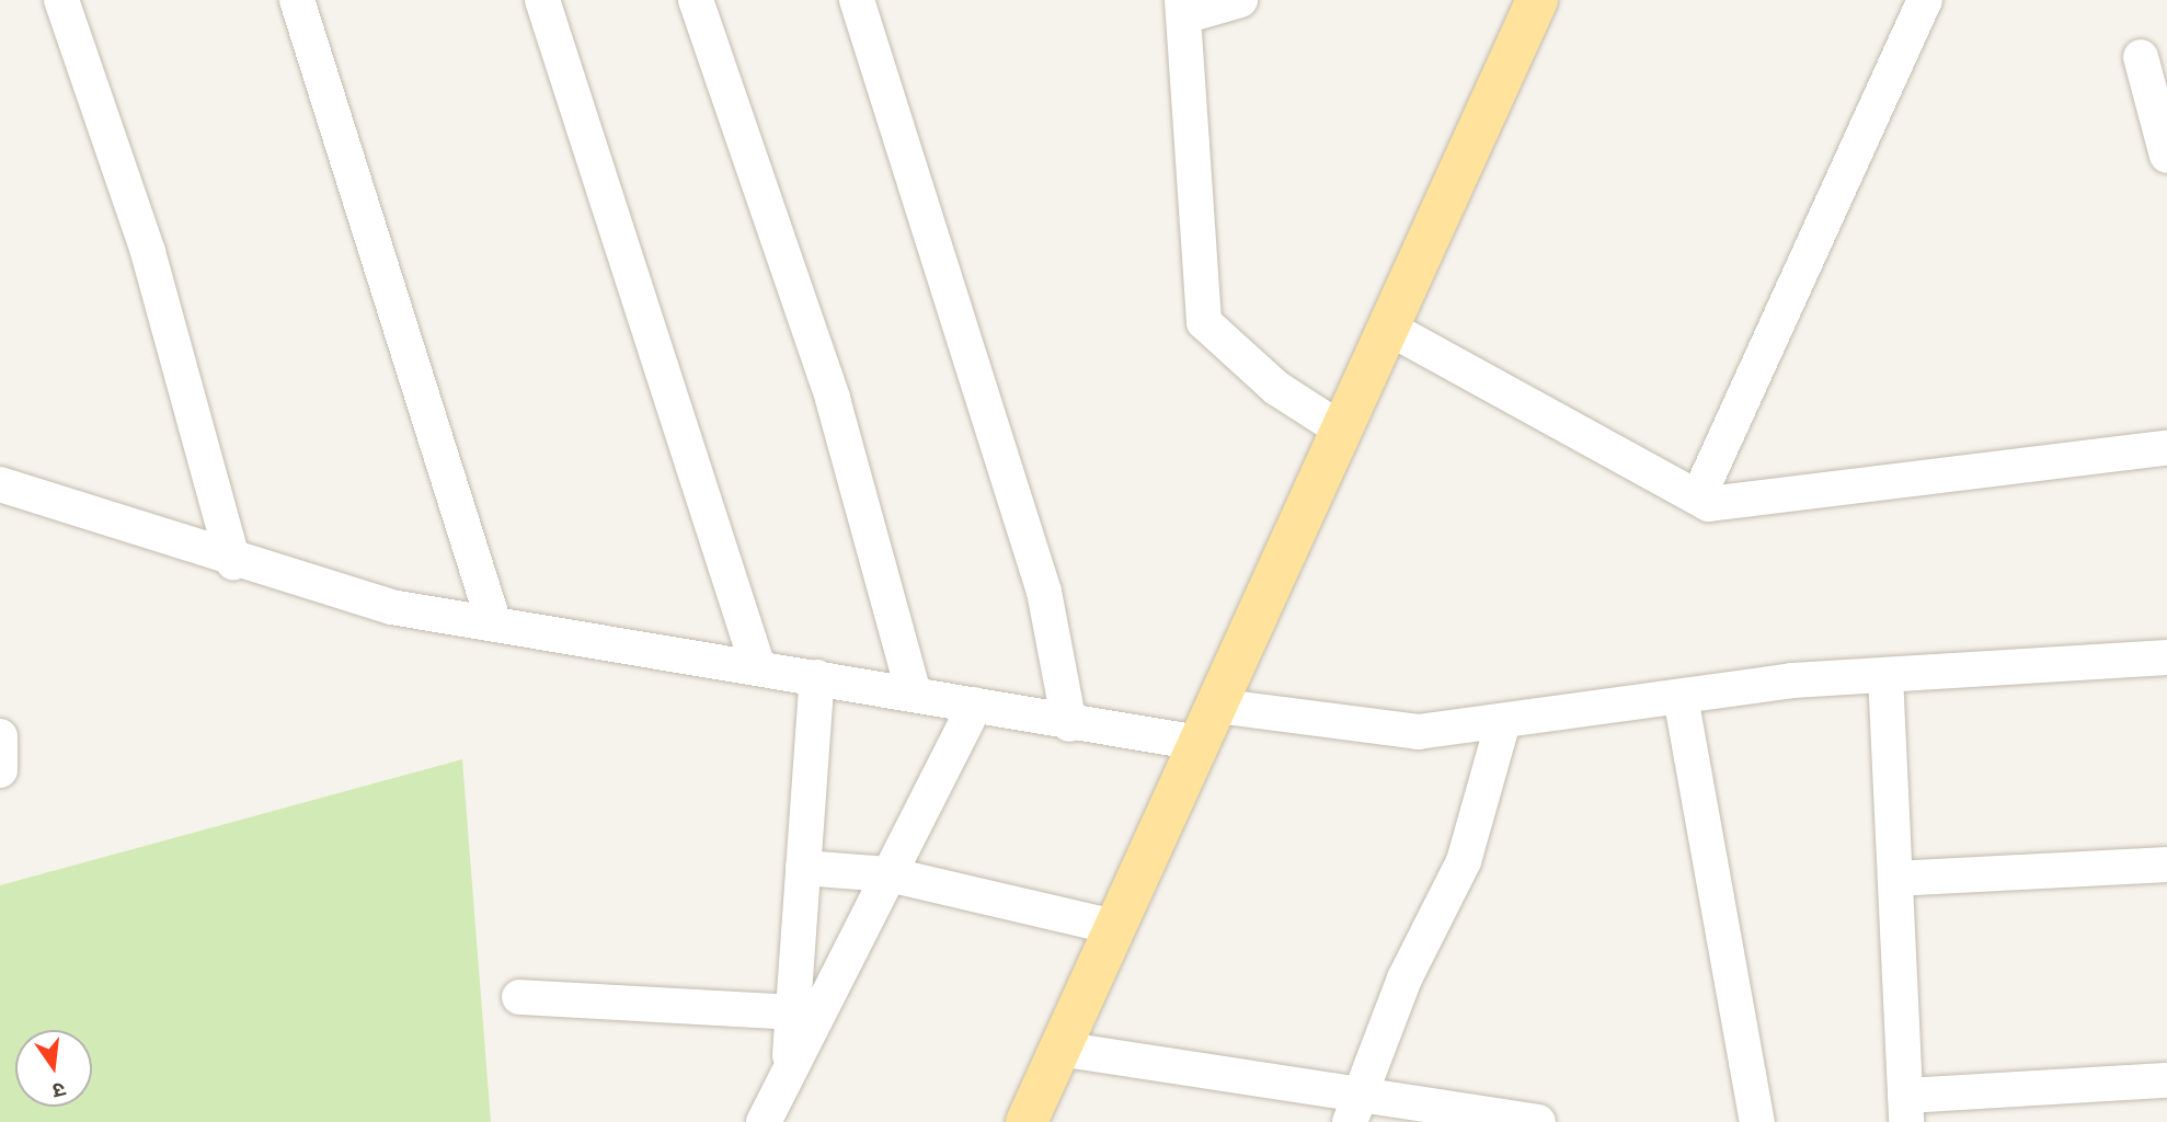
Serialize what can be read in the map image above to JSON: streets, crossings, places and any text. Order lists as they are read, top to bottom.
{
  "north": "bottom"
}
